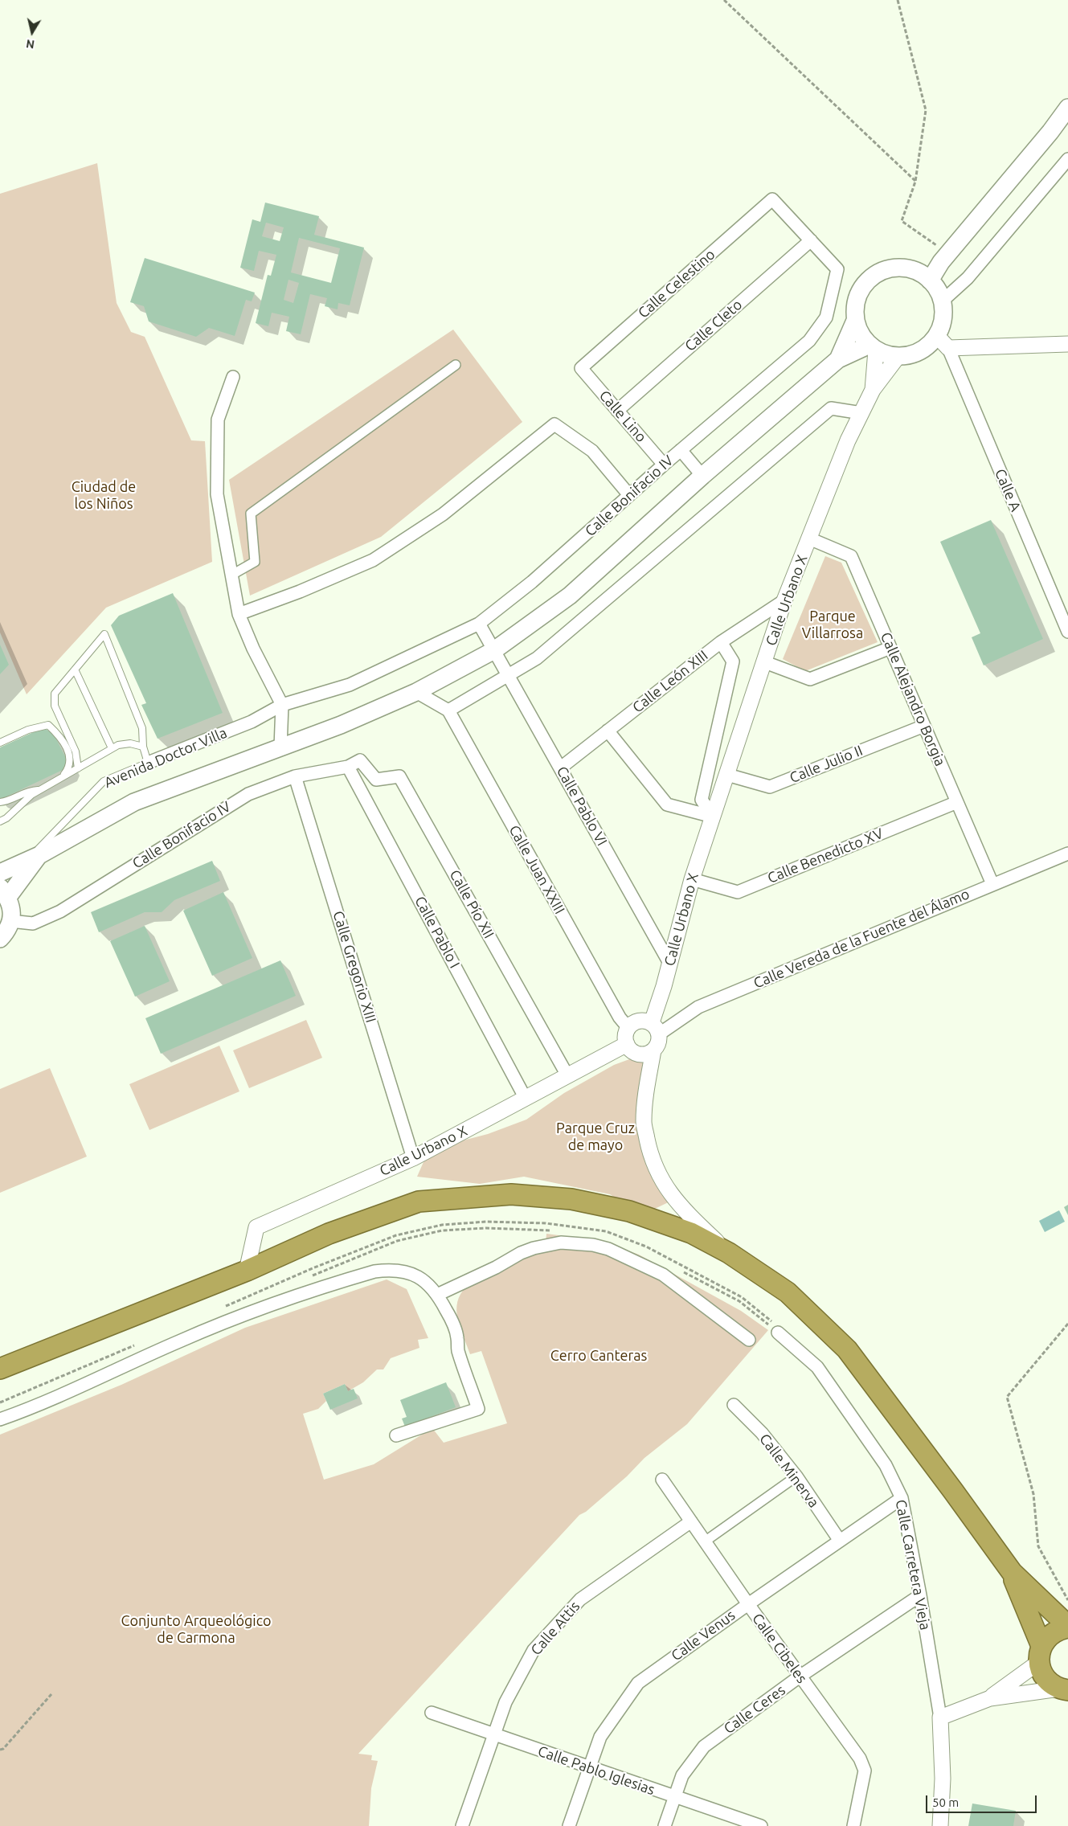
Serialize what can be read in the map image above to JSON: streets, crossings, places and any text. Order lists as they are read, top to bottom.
{
  "streets": {
    "street": [
      "Calle Celestino",
      "Calle Cleto",
      "Calle Lino",
      "Calle A",
      "Calle Bonifacio IV",
      "Calle Urbano X",
      "Calle León XIII",
      "Calle Alejandro Borgia",
      "Avenida Doctor Villa",
      "Calle Julio II",
      "Calle Pablo VI",
      "Calle Benedicto XV",
      "Calle Juan XXIII",
      "Calle Pío XII",
      "Calle Pablo I",
      "Calle Vereda de la Fuente del Álamo",
      "Calle Gregorio XIII",
      "Calle Minerva",
      "Calle Carretera Vieja",
      "Calle Attis",
      "Calle Venus",
      "Calle Cibeles",
      "Calle Ceres",
      "Calle Pablo Iglesias"
    ]
  },
  "crossings": [
    ["Calle Celestino", "Calle Lino"],
    ["Calle Celestino", "Calle Bonifacio IV"],
    ["Calle Cleto", "Calle Lino"],
    ["Calle Cleto", "Calle Bonifacio IV"],
    ["Calle Lino", "Calle Bonifacio IV"],
    ["Calle Bonifacio IV", "Avenida Doctor Villa"],
    ["Calle Bonifacio IV", "Calle Pablo VI"],
    ["Calle Bonifacio IV", "Calle Pío XII"],
    ["Calle Bonifacio IV", "Calle Pablo I"],
    ["Calle Bonifacio IV", "Calle Gregorio XIII"],
    ["Calle Urbano X", "Calle León XIII"],
    ["Calle Urbano X", "Calle Alejandro Borgia"],
    ["Calle Urbano X", "Calle Julio II"],
    ["Calle Urbano X", "Calle Pablo VI"],
    ["Calle Urbano X", "Calle Benedicto XV"],
    ["Calle Urbano X", "Calle Juan XXIII"],
    ["Calle Urbano X", "Calle Pío XII"],
    ["Calle Urbano X", "Calle Pablo I"],
    ["Calle Urbano X", "Calle Vereda de la Fuente del Álamo"],
    ["Calle Urbano X", "Calle Gregorio XIII"],
    ["Calle León XIII", "Calle Pablo VI"],
    ["Calle Alejandro Borgia", "Calle Julio II"],
    ["Calle Alejandro Borgia", "Calle Benedicto XV"],
    ["Calle Alejandro Borgia", "Calle Vereda de la Fuente del Álamo"],
    ["Calle Juan XXIII", "Calle Vereda de la Fuente del Álamo"],
    ["Calle Minerva", "Calle Venus"],
    ["Calle Carretera Vieja", "Calle Venus"],
    ["Calle Carretera Vieja", "Calle Ceres"],
    ["Calle Attis", "Calle Cibeles"],
    ["Calle Attis", "Calle Pablo Iglesias"],
    ["Calle Venus", "Calle Cibeles"],
    ["Calle Venus", "Calle Pablo Iglesias"],
    ["Calle Cibeles", "Calle Ceres"],
    ["Calle Ceres", "Calle Pablo Iglesias"]
  ],
  "parks": [
    "Ciudad de los Niños",
    "Parque Villarrosa",
    "Parque Cruz de mayo",
    "Cerro Canteras",
    "Conjunto Arqueológico de Carmona"
  ],
  "scale_bar": "50 m",
  "north": "bottom"
}
